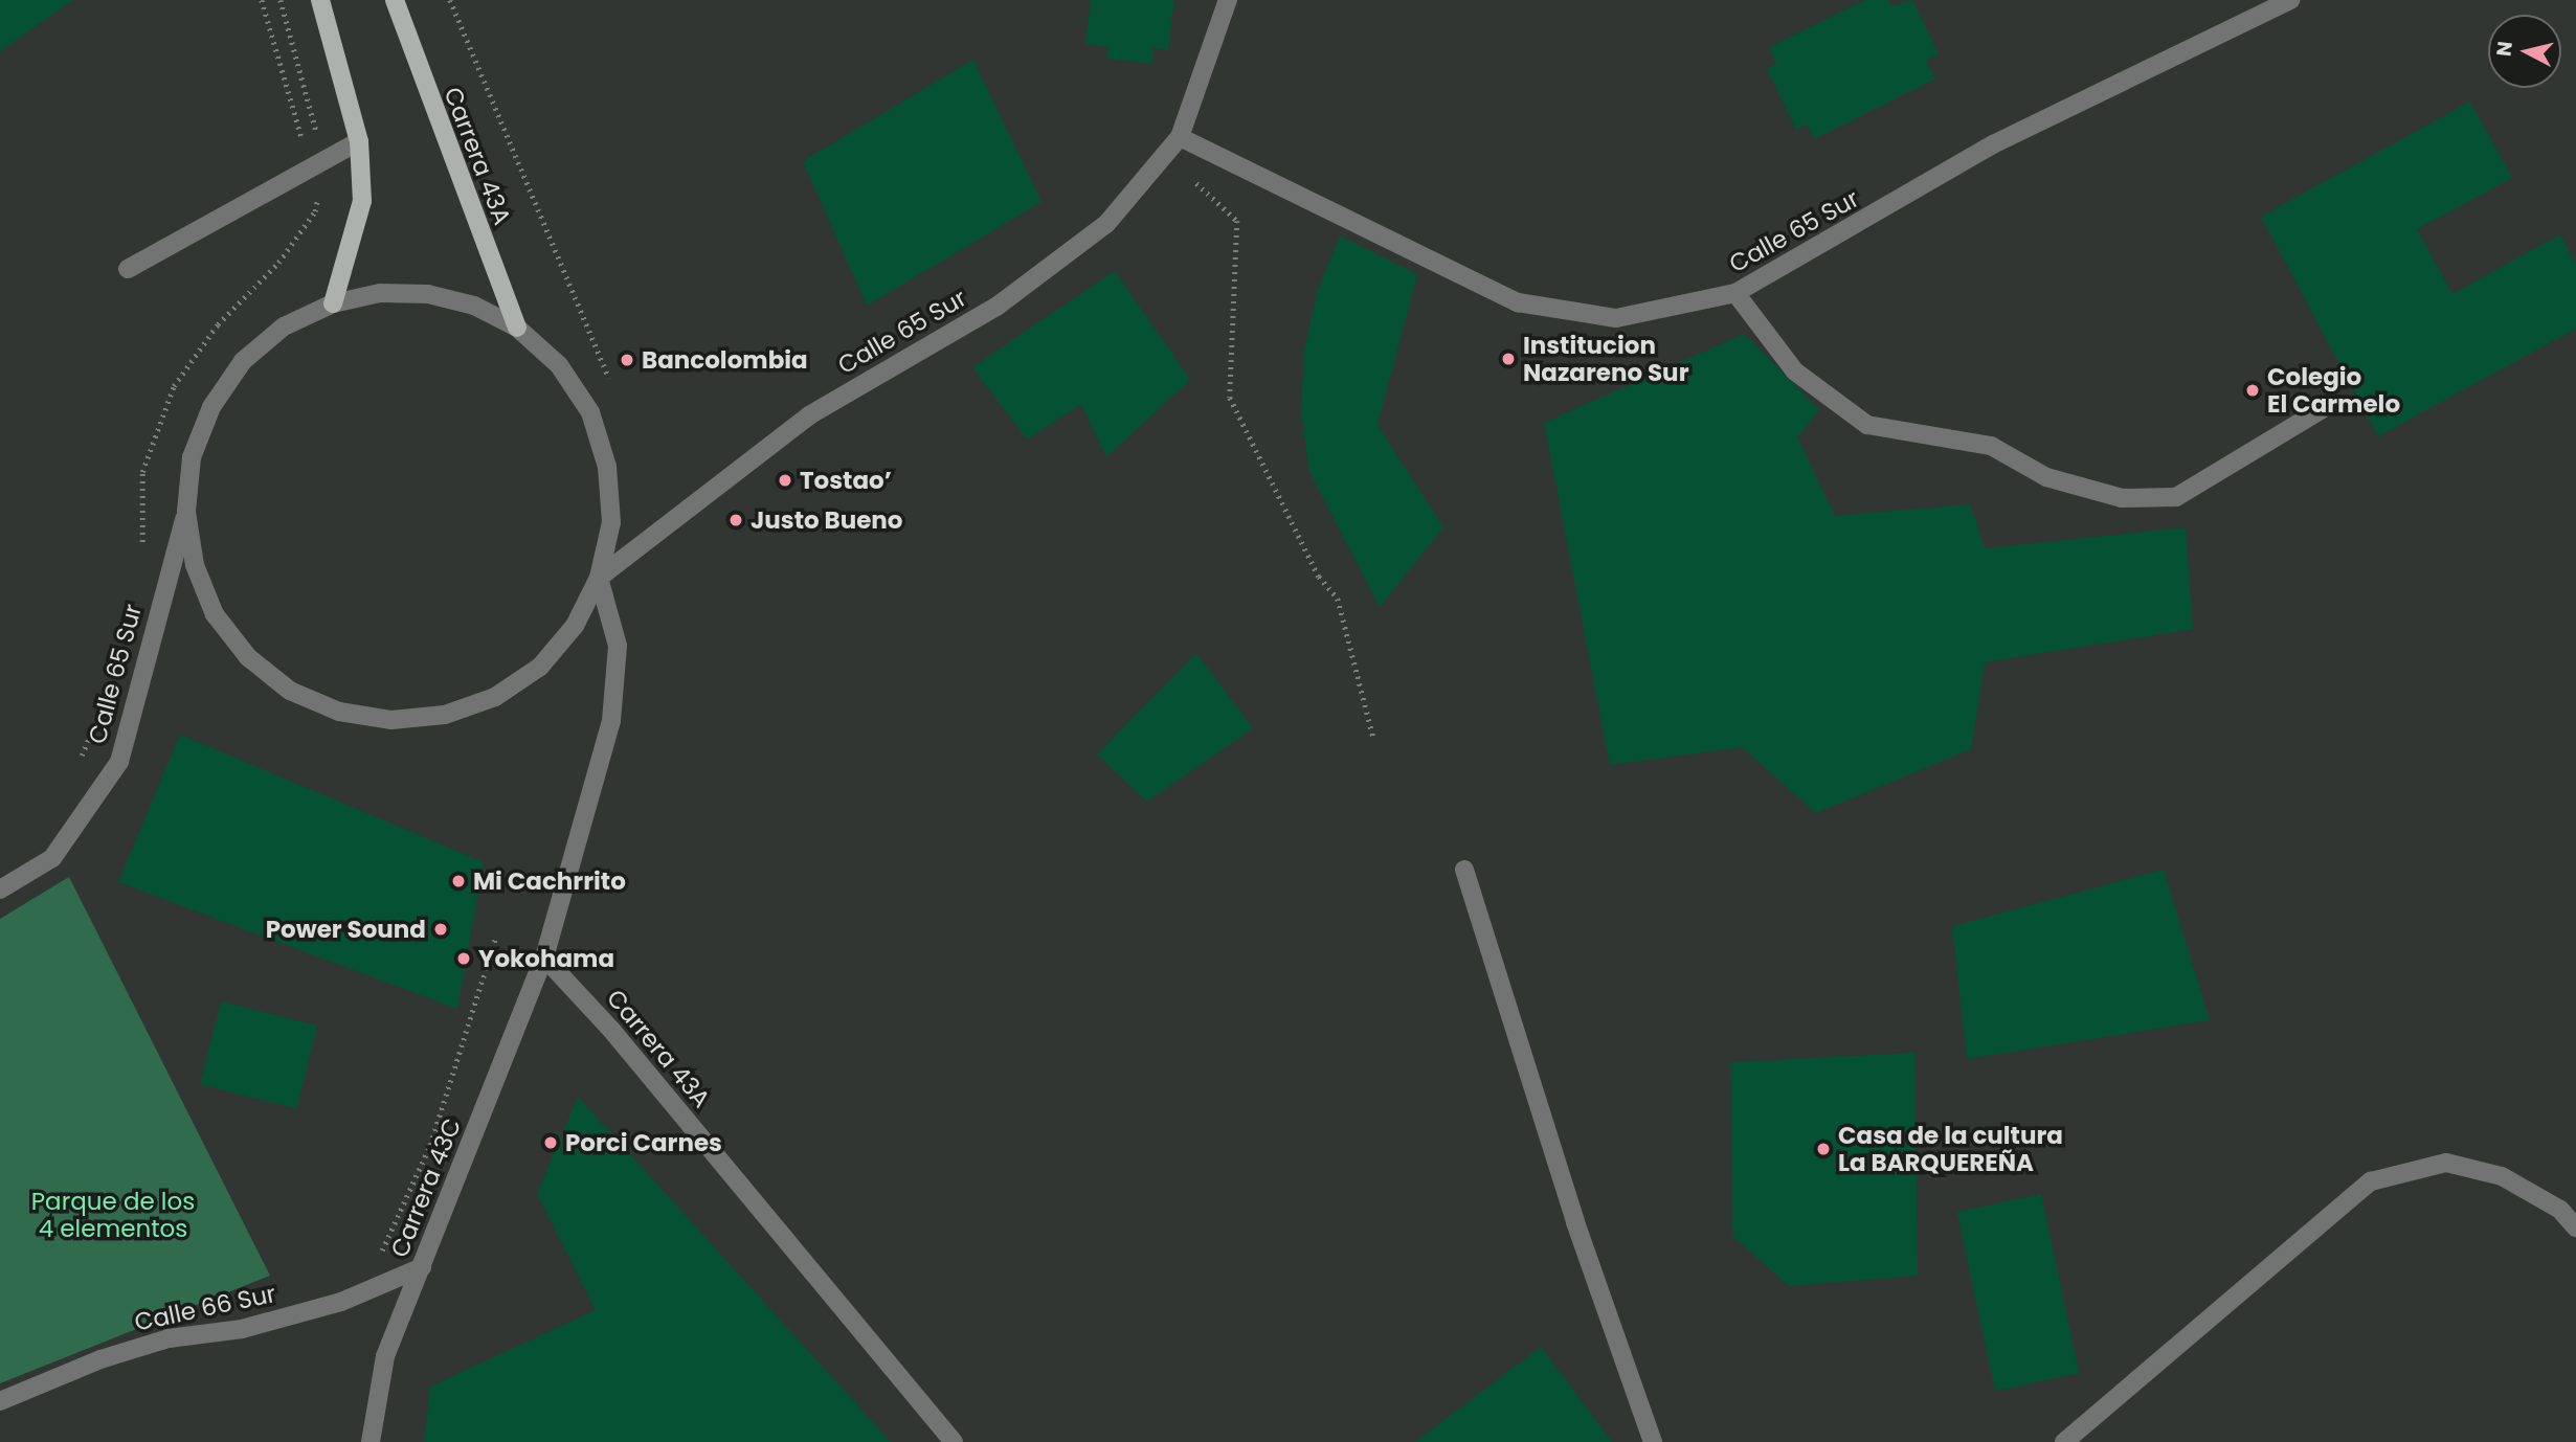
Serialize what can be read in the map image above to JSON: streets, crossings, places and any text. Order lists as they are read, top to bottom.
{
  "streets": {
    "main road": ["Carrera 43A"],
    "street": ["Calle 65 Sur", "Carrera 43C", "Calle 66 Sur"]
  },
  "crossings": [
    ["Carrera 43A", "Carrera 43C"],
    ["Carrera 43C", "Calle 66 Sur"]
  ],
  "parks": ["Parque de los 4 elementos"],
  "places": [
    "Institucion Nazareno Sur",
    "Bancolombia",
    "Colegio El Carmelo",
    "Tostao’",
    "Justo Bueno",
    "Mi Cachrrito",
    "Power Sound",
    "Yokohama",
    "Porci Carnes",
    "Casa de la cultura La BARQUEREÑA"
  ],
  "north": "left"
}
